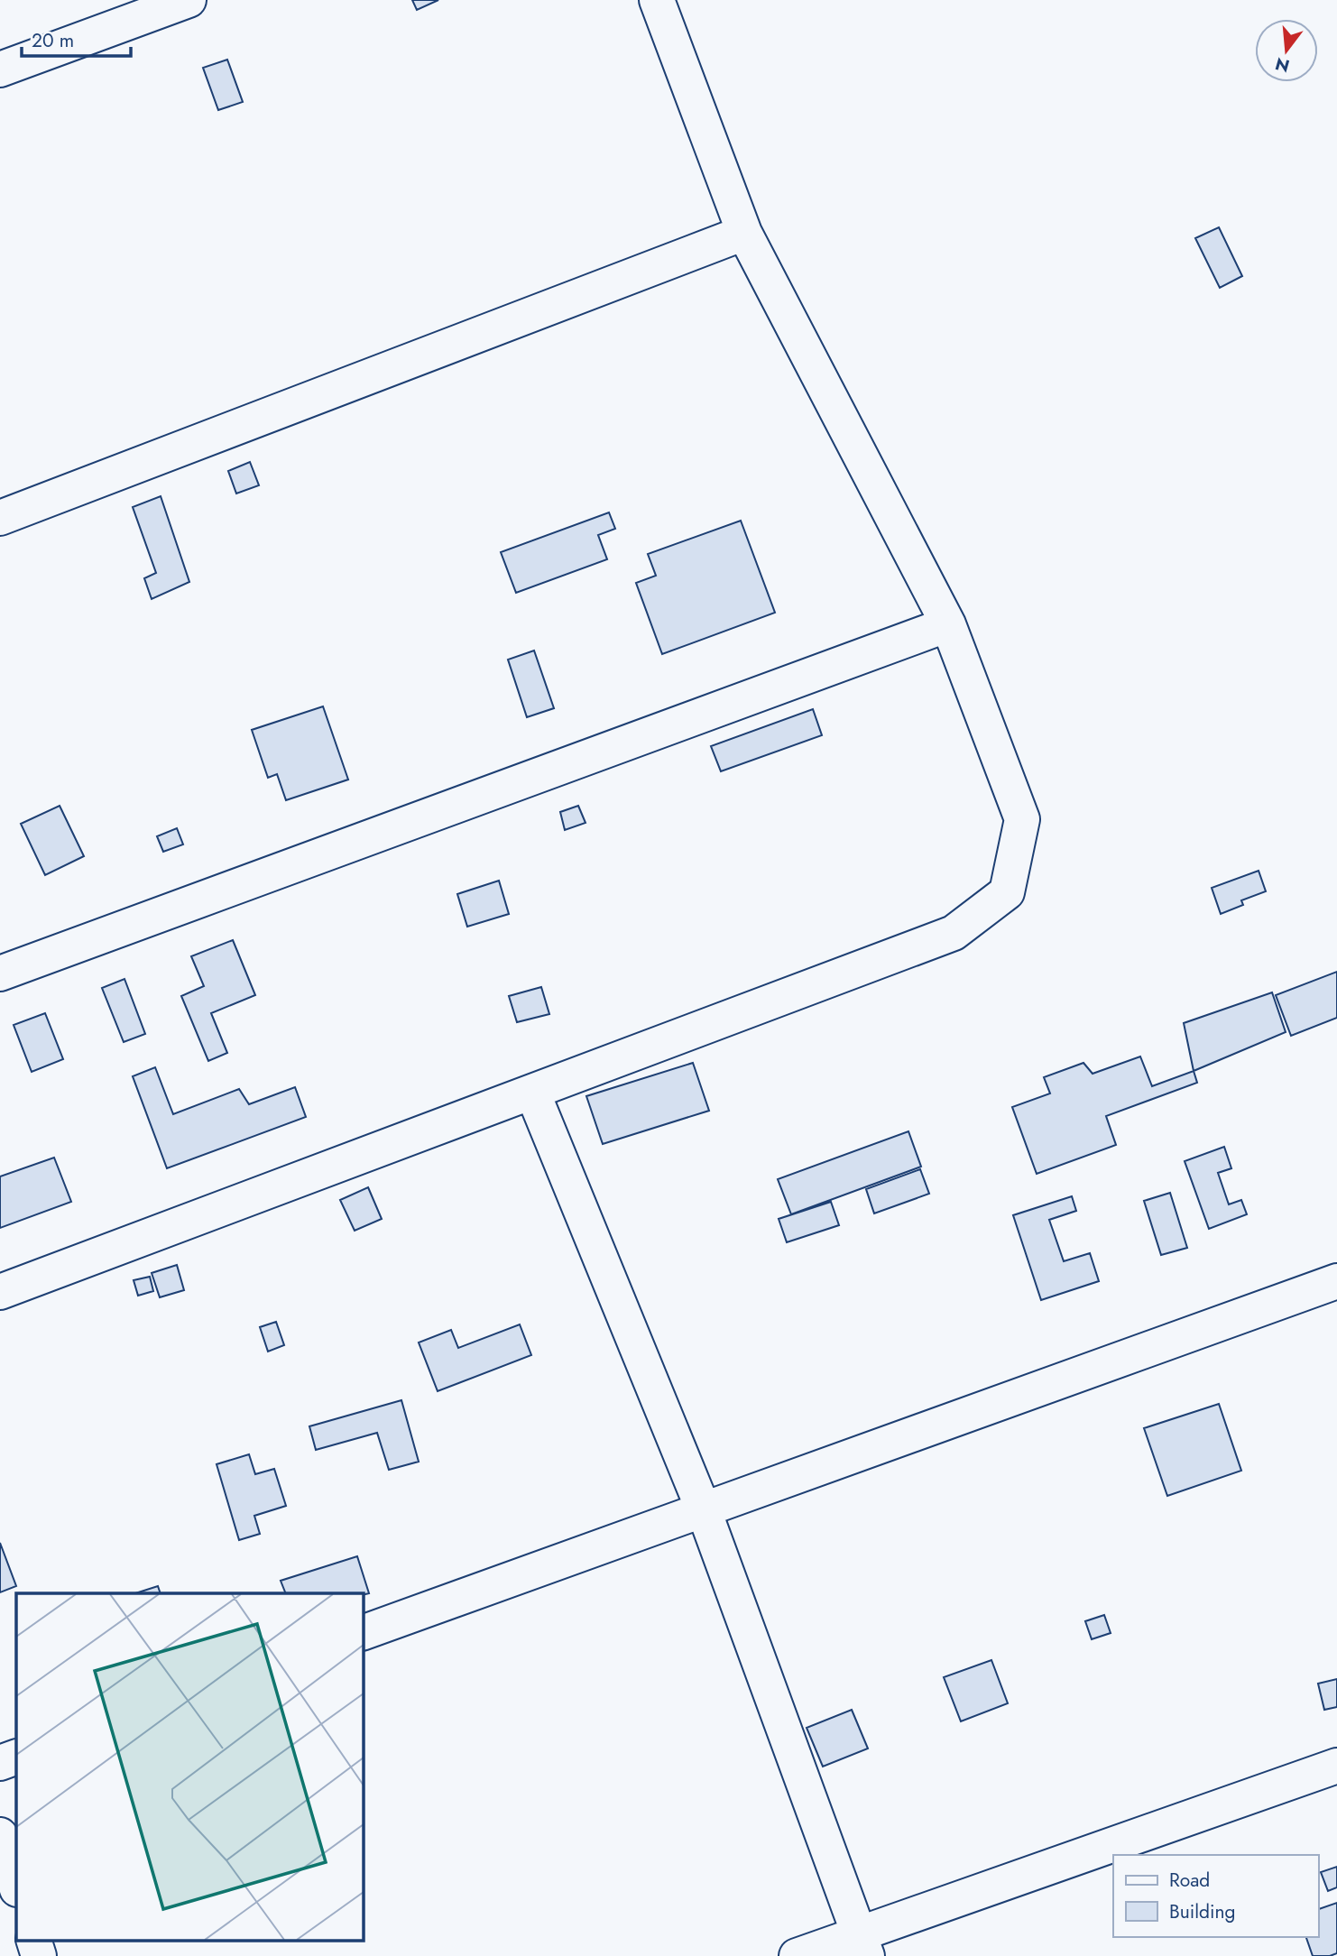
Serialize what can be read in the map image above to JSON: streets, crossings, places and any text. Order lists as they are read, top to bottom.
{
  "legend": ["Road", "Building"],
  "scale_bar": "20 m",
  "north": "bottom"
}
